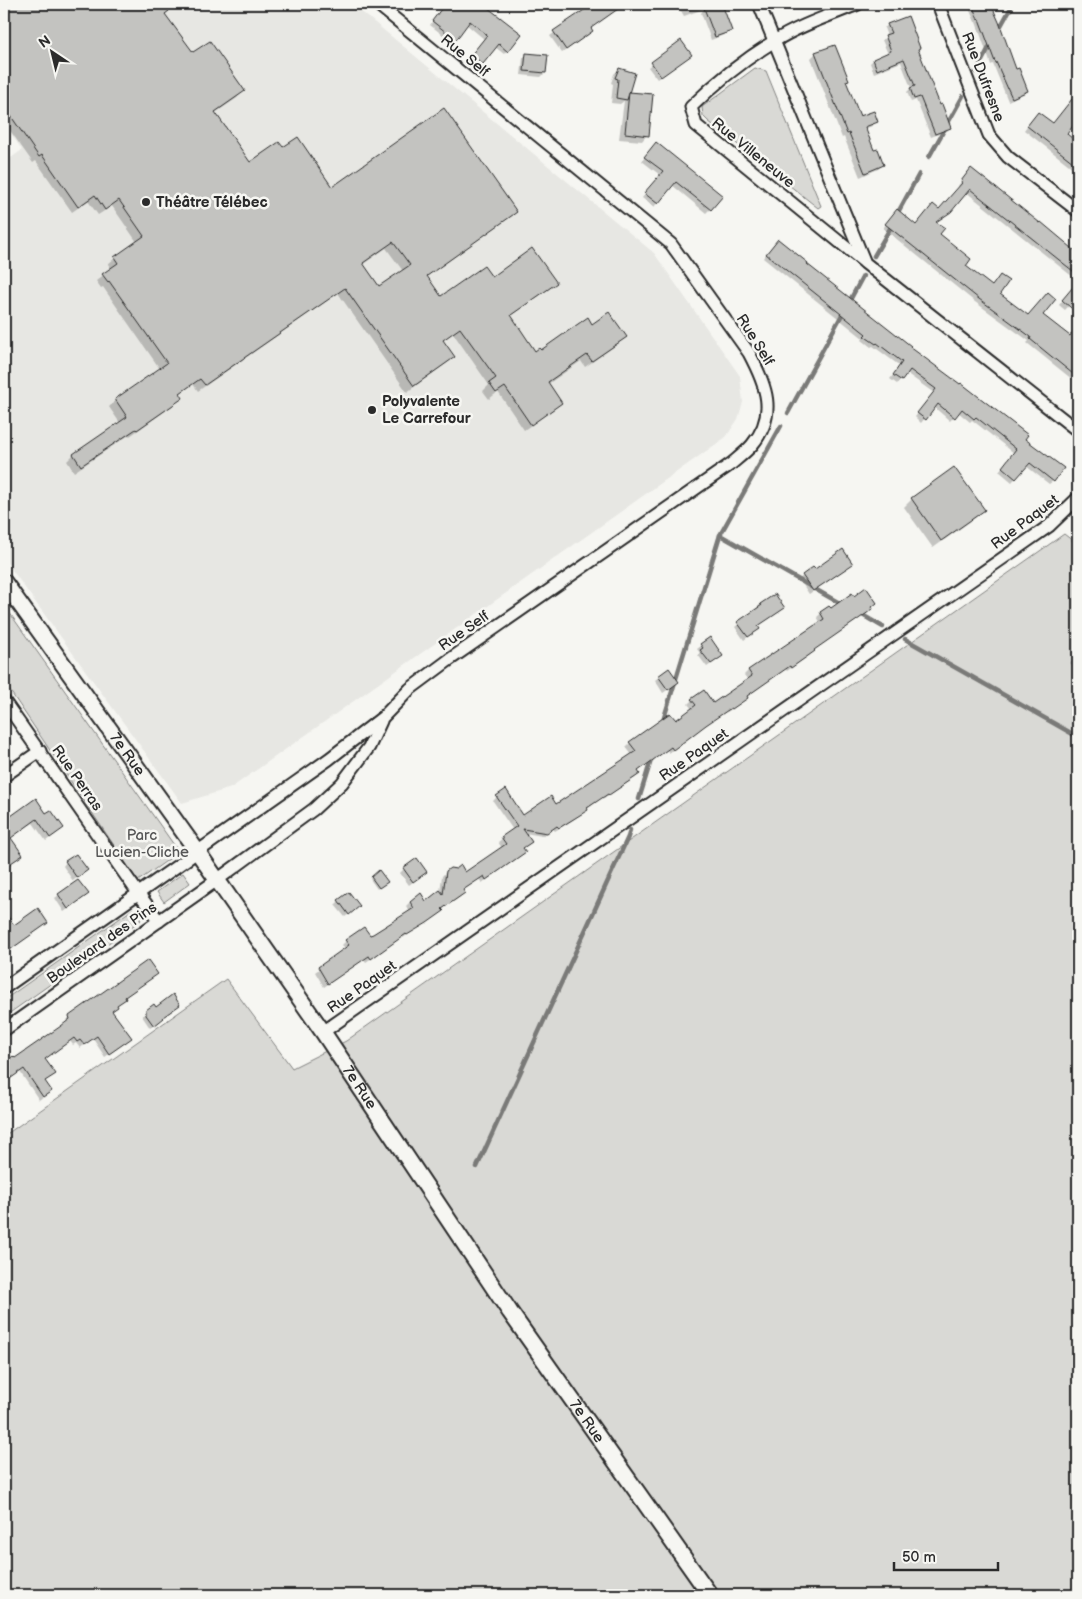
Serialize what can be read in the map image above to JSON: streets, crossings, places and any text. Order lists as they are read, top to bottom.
{
  "streets": {
    "street": [
      "Rue Self",
      "Rue Dufresne",
      "Rue Villeneuve",
      "Rue Paquet",
      "7e Rue",
      "Rue Perras",
      "Boulevard des Pins"
    ]
  },
  "crossings": [
    ["Rue Self", "7e Rue"],
    ["Rue Self", "Boulevard des Pins"],
    ["Rue Paquet", "7e Rue"],
    ["7e Rue", "Boulevard des Pins"],
    ["Rue Perras", "Boulevard des Pins"]
  ],
  "parks": ["Parc Lucien-Cliche"],
  "places": ["Théâtre Télébec", "Polyvalente Le Carrefour"],
  "scale_bar": "50 m",
  "north": "top left"
}
